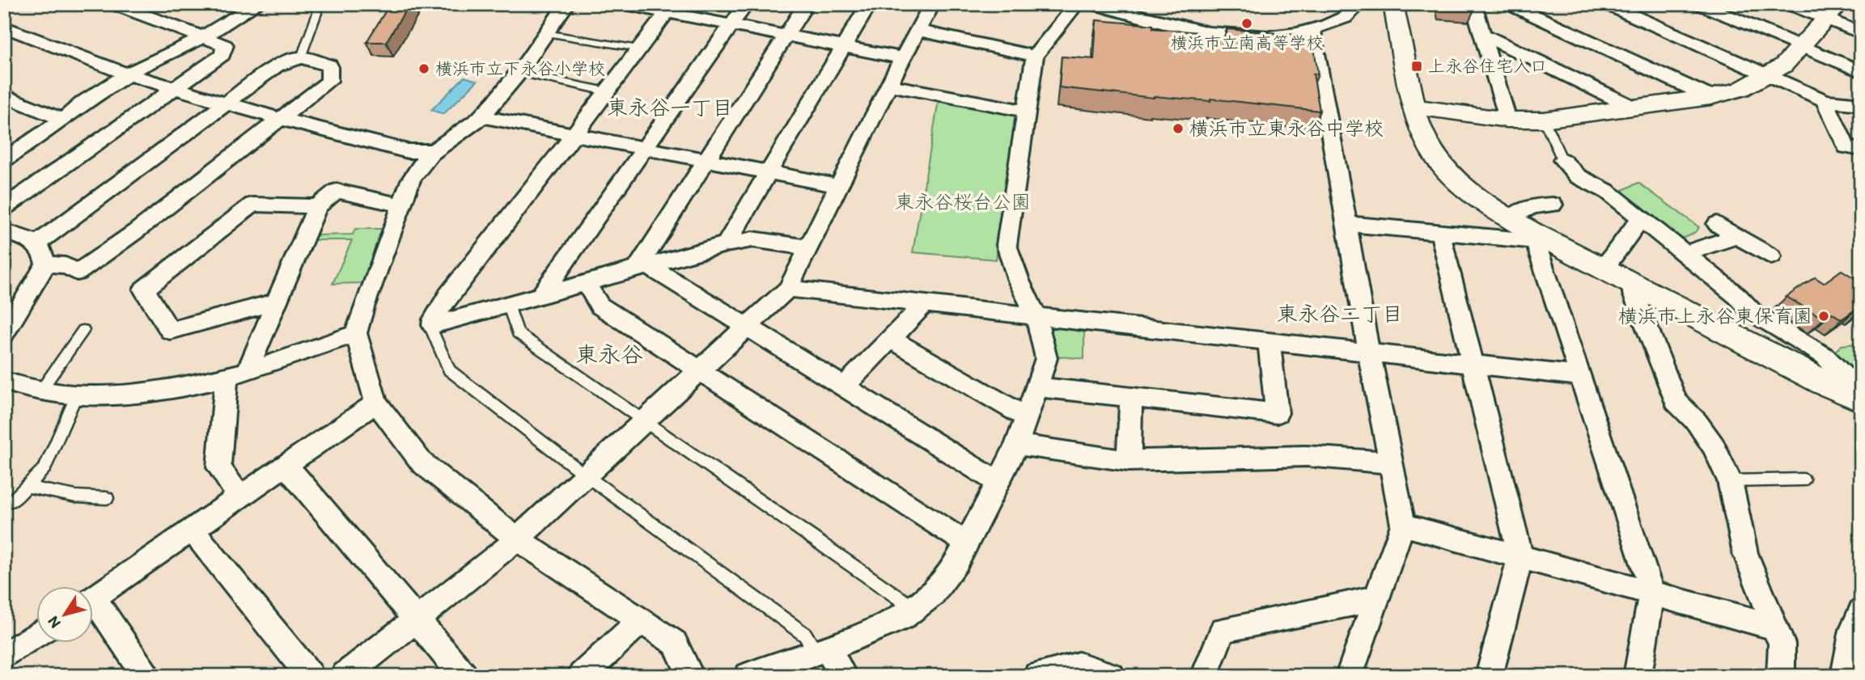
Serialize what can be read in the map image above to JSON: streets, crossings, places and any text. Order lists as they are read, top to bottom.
{
  "districts": ["東永谷一丁目", "東永谷二丁目", "東永谷"],
  "parks": ["東永谷桜台公園"],
  "places": {
    "other": [
      "横浜市立南高等学校",
      "横浜市立下永谷小学校",
      "横浜市立東永谷中学校",
      "横浜市上永谷東保育園"
    ],
    "transit": ["上永谷住宅入口"]
  },
  "north": "bottom left"
}
